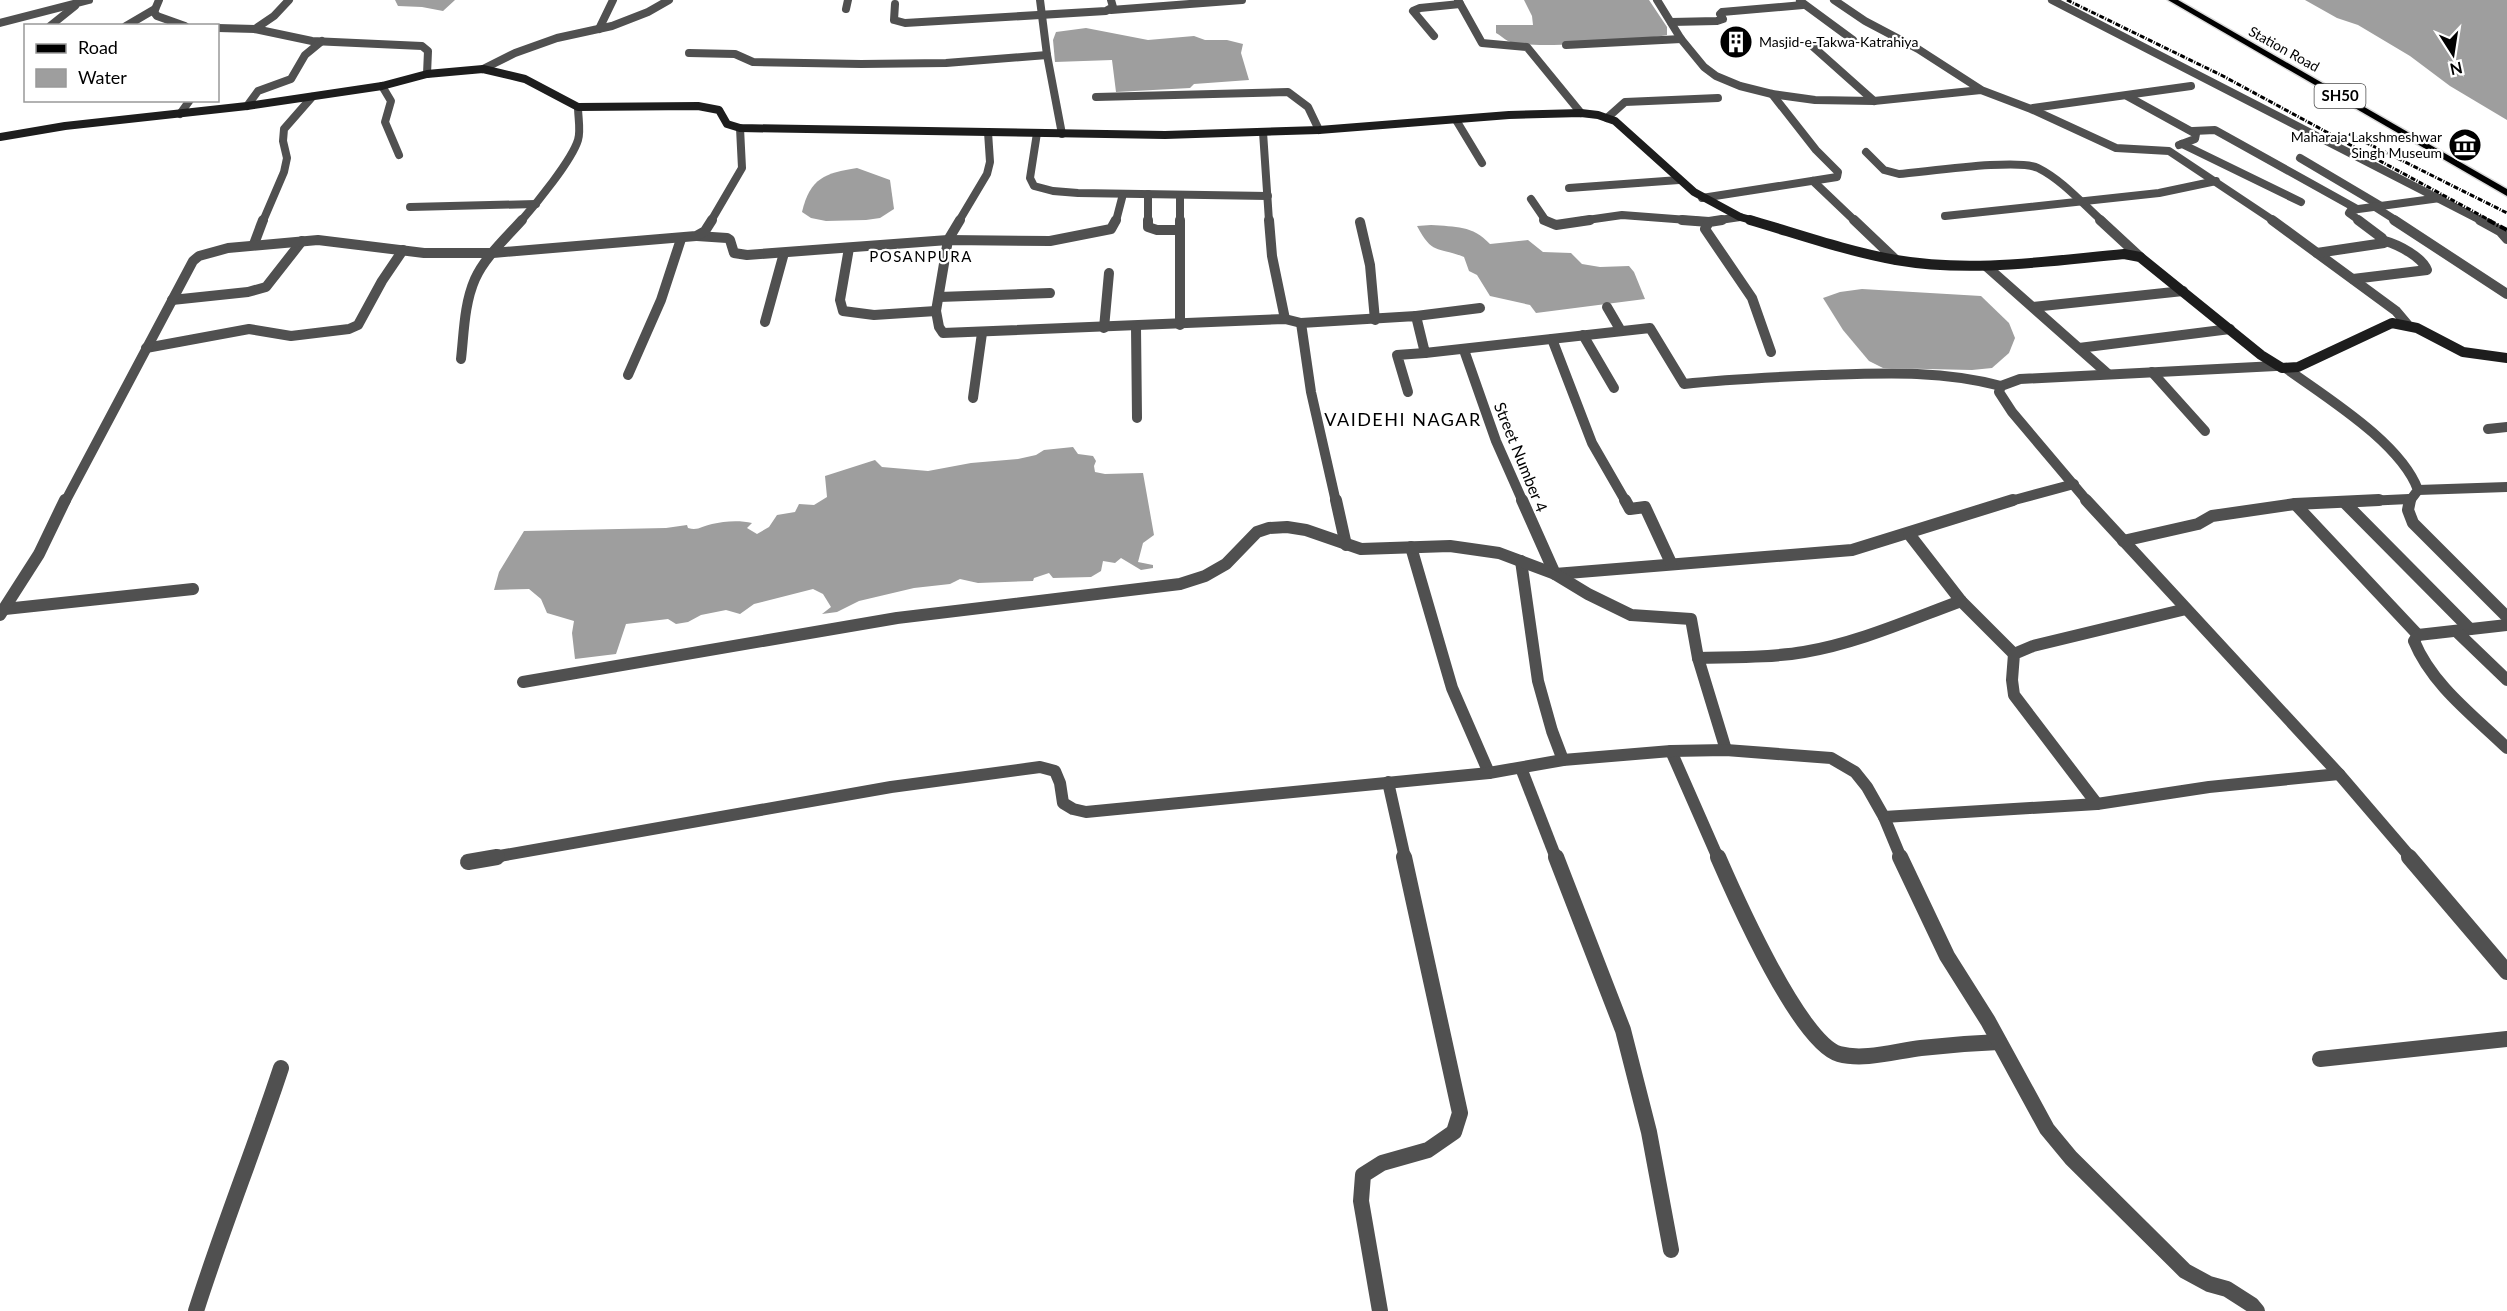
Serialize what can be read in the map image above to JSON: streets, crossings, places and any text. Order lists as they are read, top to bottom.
{
  "streets": {
    "main road": ["Station Road", "SH50"],
    "street": ["Street Number 4"]
  },
  "districts": ["POSANPURA", "VAIDEHI NAGAR"],
  "places": {
    "building": ["Masjid-e-Takwa-Katrahiya"],
    "museum": ["Maharaja Lakshmeshwar Singh Museum"]
  },
  "legend": ["Road", "Water"],
  "north": "bottom"
}
